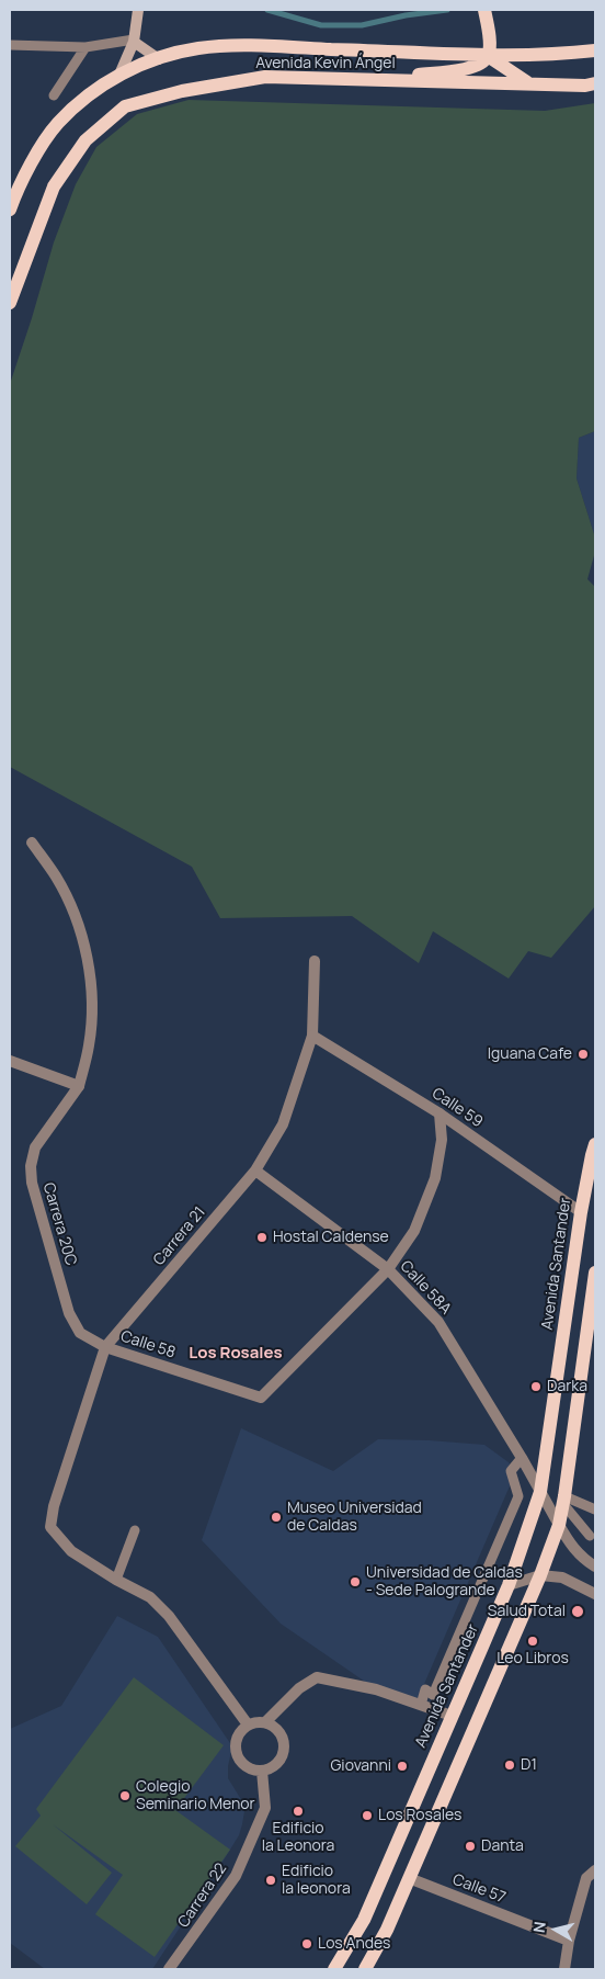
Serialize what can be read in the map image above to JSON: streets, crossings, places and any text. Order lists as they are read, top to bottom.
{
  "streets": {
    "main road": ["Avenida Kevin Ángel", "Avenida Santander"],
    "street": [
      "Calle 59",
      "Carrera 20C",
      "Carrera 21",
      "Calle 58A",
      "Calle 58",
      "Calle 57",
      "Carrera 22"
    ]
  },
  "crossings": [
    ["Calle 59", "Carrera 21"],
    ["Calle 59", "Avenida Santander"],
    ["Carrera 20C", "Calle 58"],
    ["Carrera 21", "Calle 58A"],
    ["Carrera 21", "Calle 58"],
    ["Avenida Santander", "Calle 58A"],
    ["Calle 58A", "Calle 58"]
  ],
  "districts": ["Los Rosales"],
  "places": [
    "Iguana Cafe",
    "Hostal Caldense",
    "Darka",
    "Museo Universidad de Caldas",
    "Universidad de Caldas - Sede Palogrande",
    "Salud Total",
    "Leo Libros",
    "D1",
    "Giovanni",
    "Colegio Seminario Menor",
    "Edificio la Leonora",
    "Los Rosales",
    "Danta",
    "Edificio la leonora",
    "Los Andes"
  ],
  "north": "left"
}
